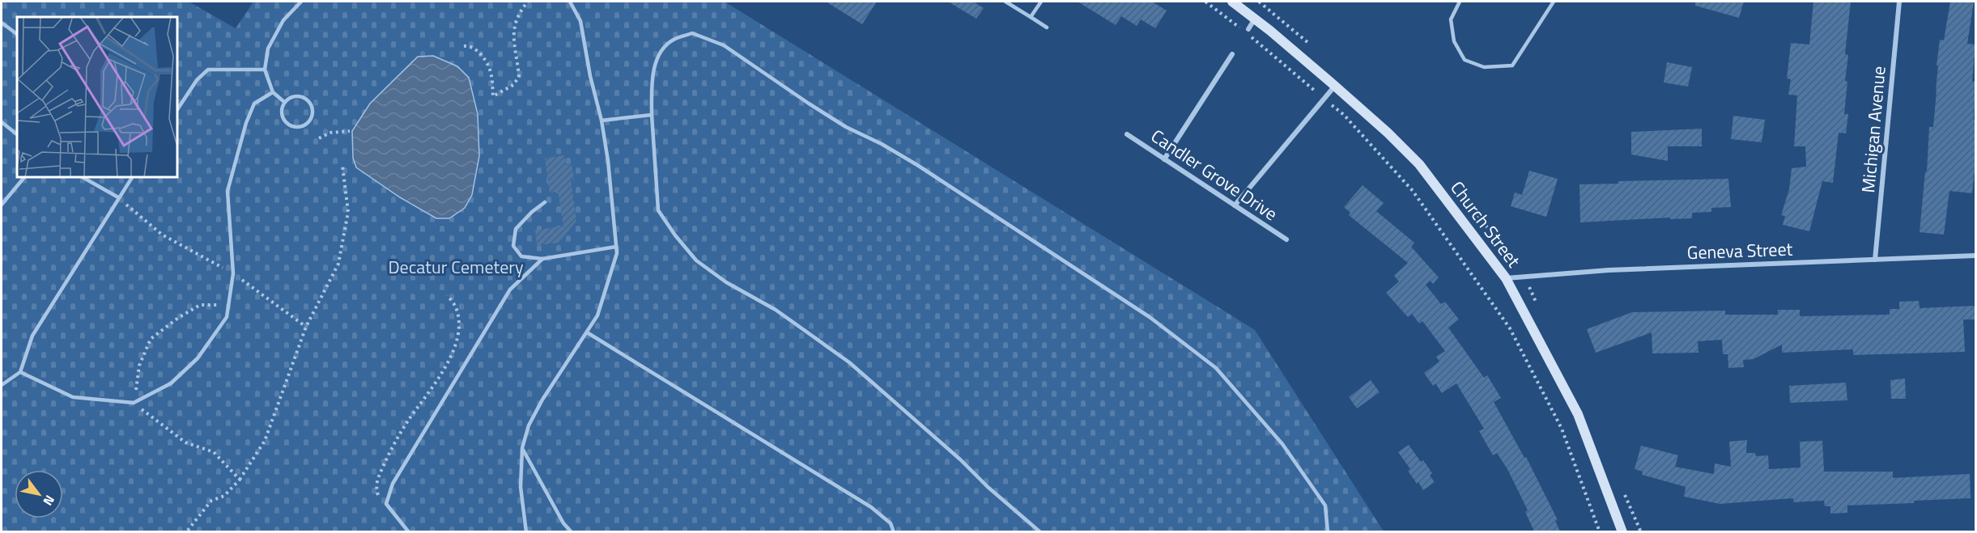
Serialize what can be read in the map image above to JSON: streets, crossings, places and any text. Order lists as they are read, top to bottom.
{
  "streets": {
    "main road": ["Church Street"],
    "street": ["Michigan Avenue", "Candler Grove Drive", "Geneva Street"]
  },
  "crossings": [
    ["Michigan Avenue", "Geneva Street"],
    ["Church Street", "Geneva Street"]
  ],
  "parks": ["Decatur Cemetery"],
  "north": "bottom right"
}
